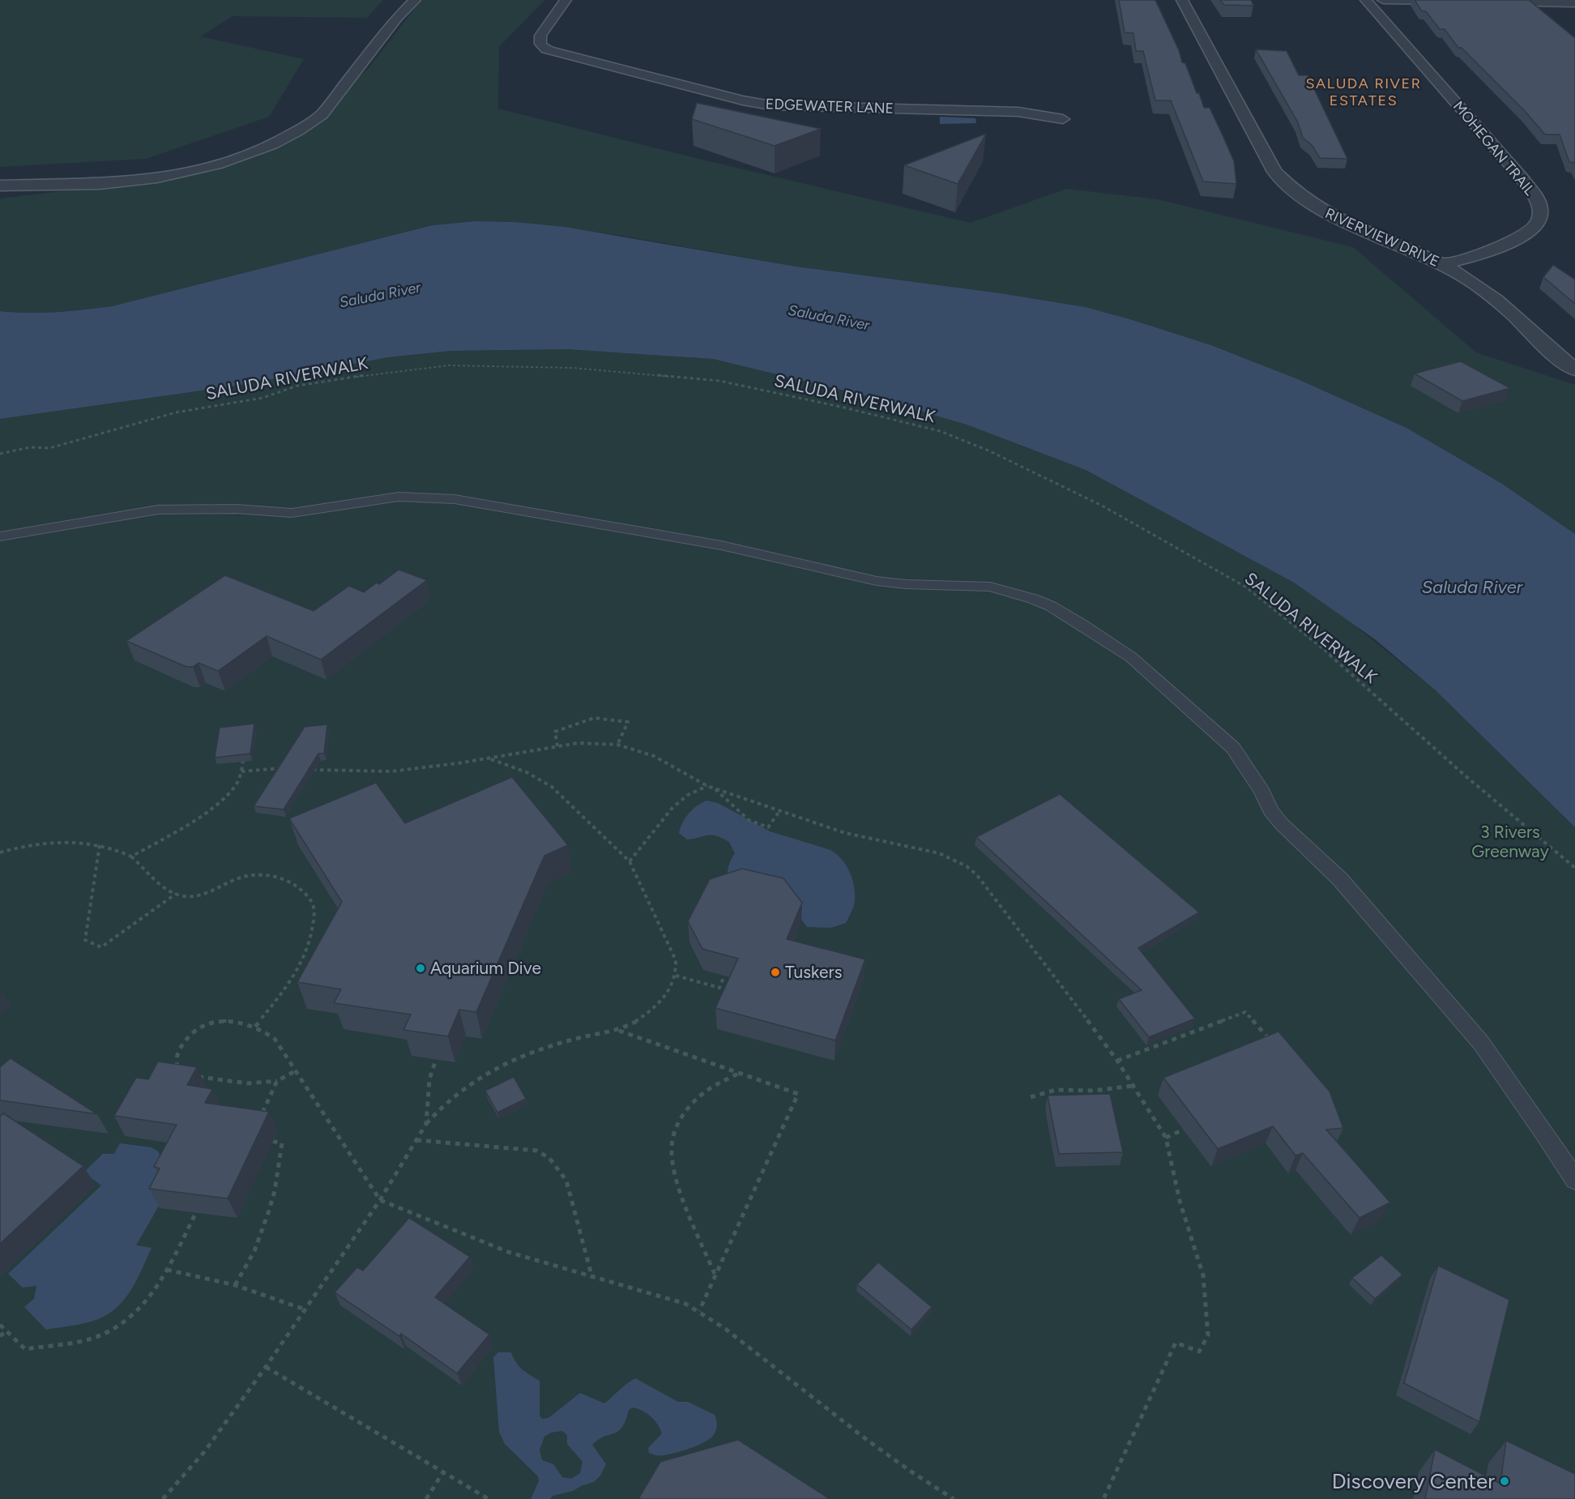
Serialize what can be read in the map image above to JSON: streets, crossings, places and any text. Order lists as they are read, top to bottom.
{
  "streets": {
    "street": ["EDGEWATER LANE", "MOHEGAN TRAIL", "RIVERVIEW DRIVE"],
    "path": ["SALUDA RIVERWALK"]
  },
  "crossings": [
    ["MOHEGAN TRAIL", "RIVERVIEW DRIVE"]
  ],
  "districts": ["SALUDA RIVER ESTATES"],
  "water": ["Saluda River"],
  "parks": ["3 Rivers Greenway"],
  "places": ["Aquarium Dive", "Tuskers", "Discovery Center"]
}
